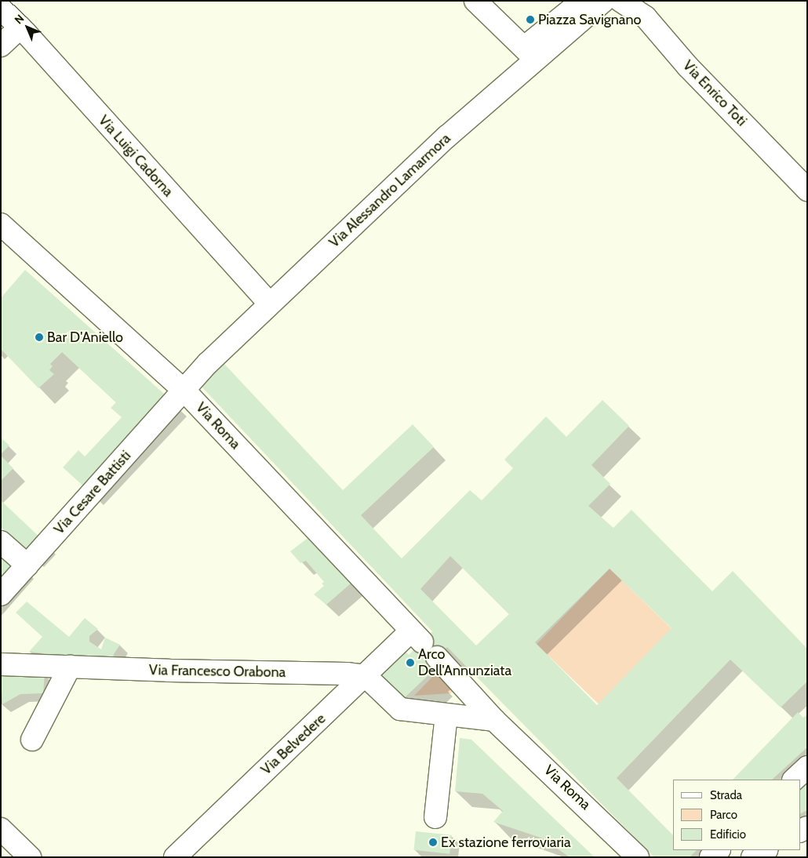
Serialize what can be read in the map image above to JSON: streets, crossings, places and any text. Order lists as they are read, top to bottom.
{
  "streets": {
    "street": [
      "Via Enrico Toti",
      "Via Luigi Cadorna",
      "Via Alessandro Lamarmora",
      "Via Roma",
      "Via Cesare Battisti",
      "Via Francesco Orabona",
      "Via Belvedere"
    ]
  },
  "crossings": [
    ["Via Luigi Cadorna", "Via Alessandro Lamarmora"],
    ["Via Alessandro Lamarmora", "Via Roma"],
    ["Via Alessandro Lamarmora", "Via Cesare Battisti"],
    ["Via Roma", "Via Cesare Battisti"],
    ["Via Roma", "Via Belvedere"],
    ["Via Francesco Orabona", "Via Belvedere"]
  ],
  "places": [
    "Piazza Savignano",
    "Bar D'Aniello",
    "Arco Dell'Annunziata",
    "Ex stazione ferroviaria"
  ],
  "legend": ["Strada", "Parco", "Edificio"],
  "north": "top left"
}
